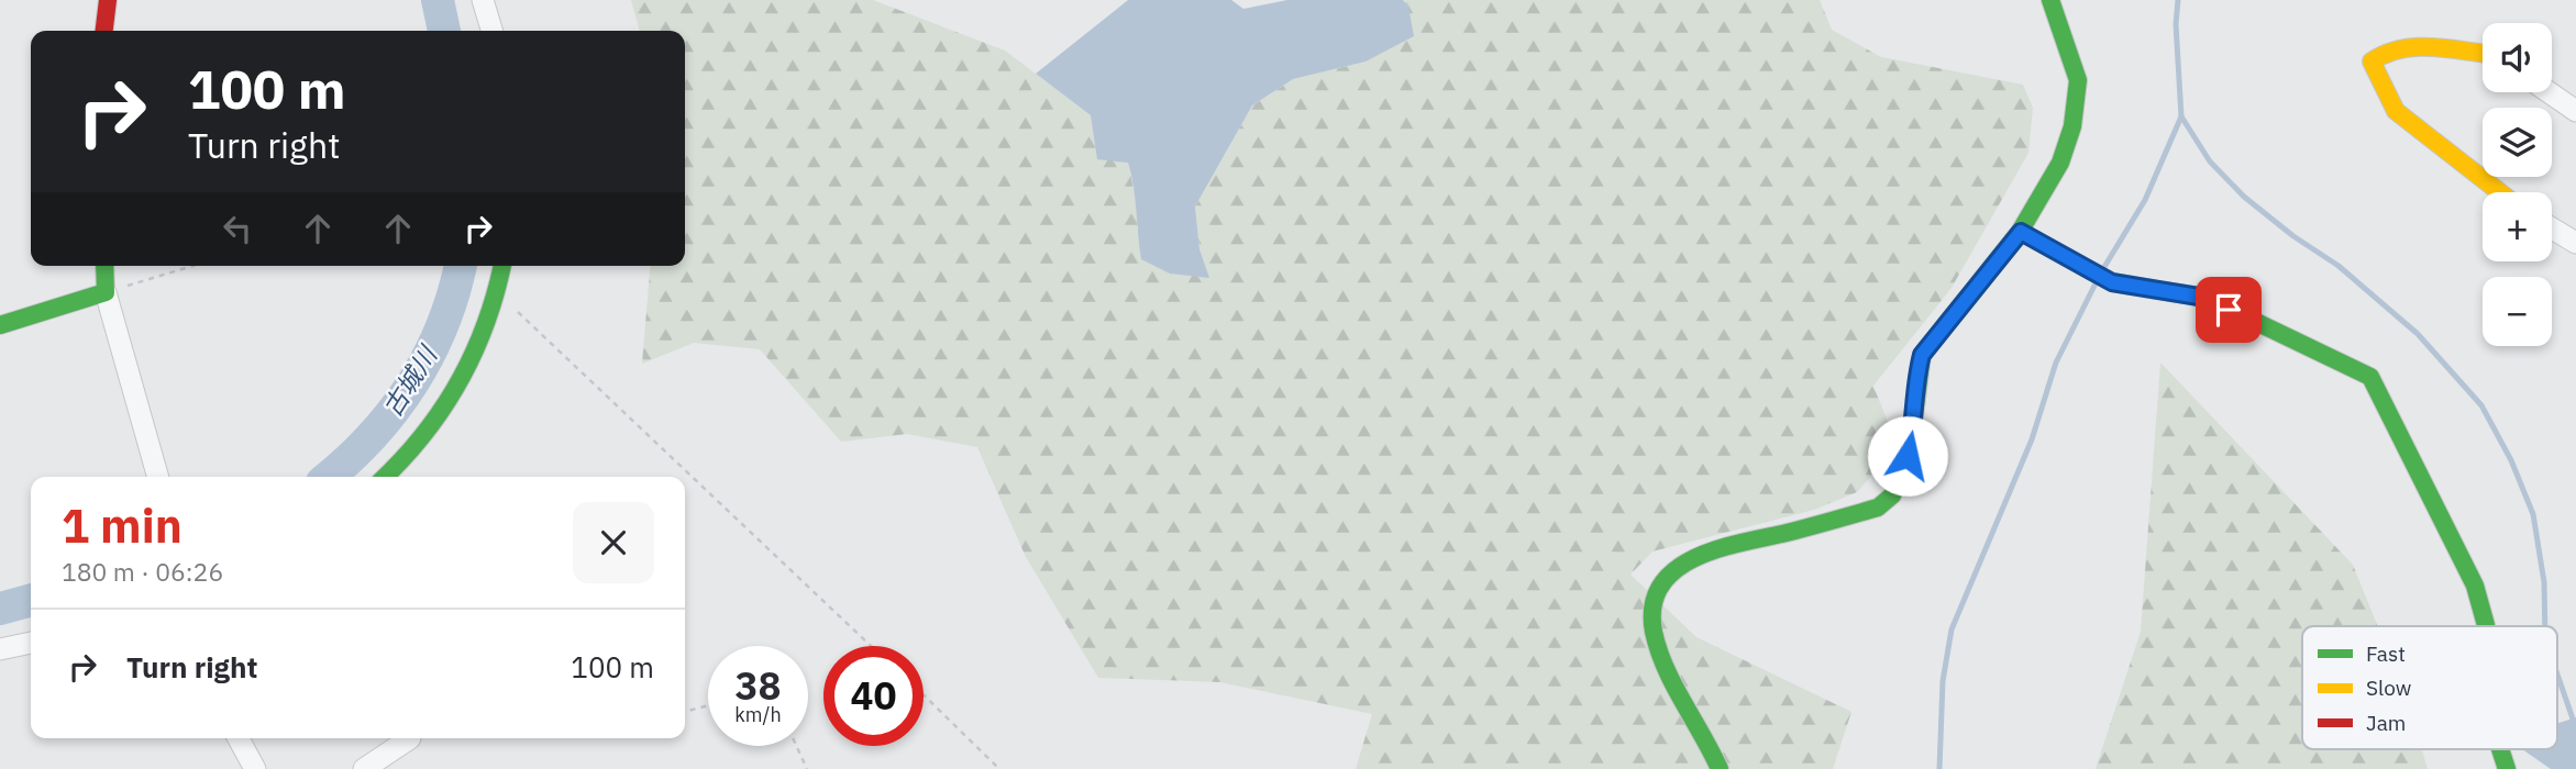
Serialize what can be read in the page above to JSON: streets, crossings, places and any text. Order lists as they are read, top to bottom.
{
  "water": ["古城川"],
  "legend": ["Fast", "Slow", "Jam"],
  "page": {
    "map_buttons": ["+", "−"],
    "turn": ["100 m", "Turn right"],
    "heading": ["1 min", "180 m · 06:26"],
    "list": [
      {
        "name": "Turn right",
        "value": "100 m"
      }
    ],
    "speed": "38 km/h",
    "limit": "40"
  }
}
